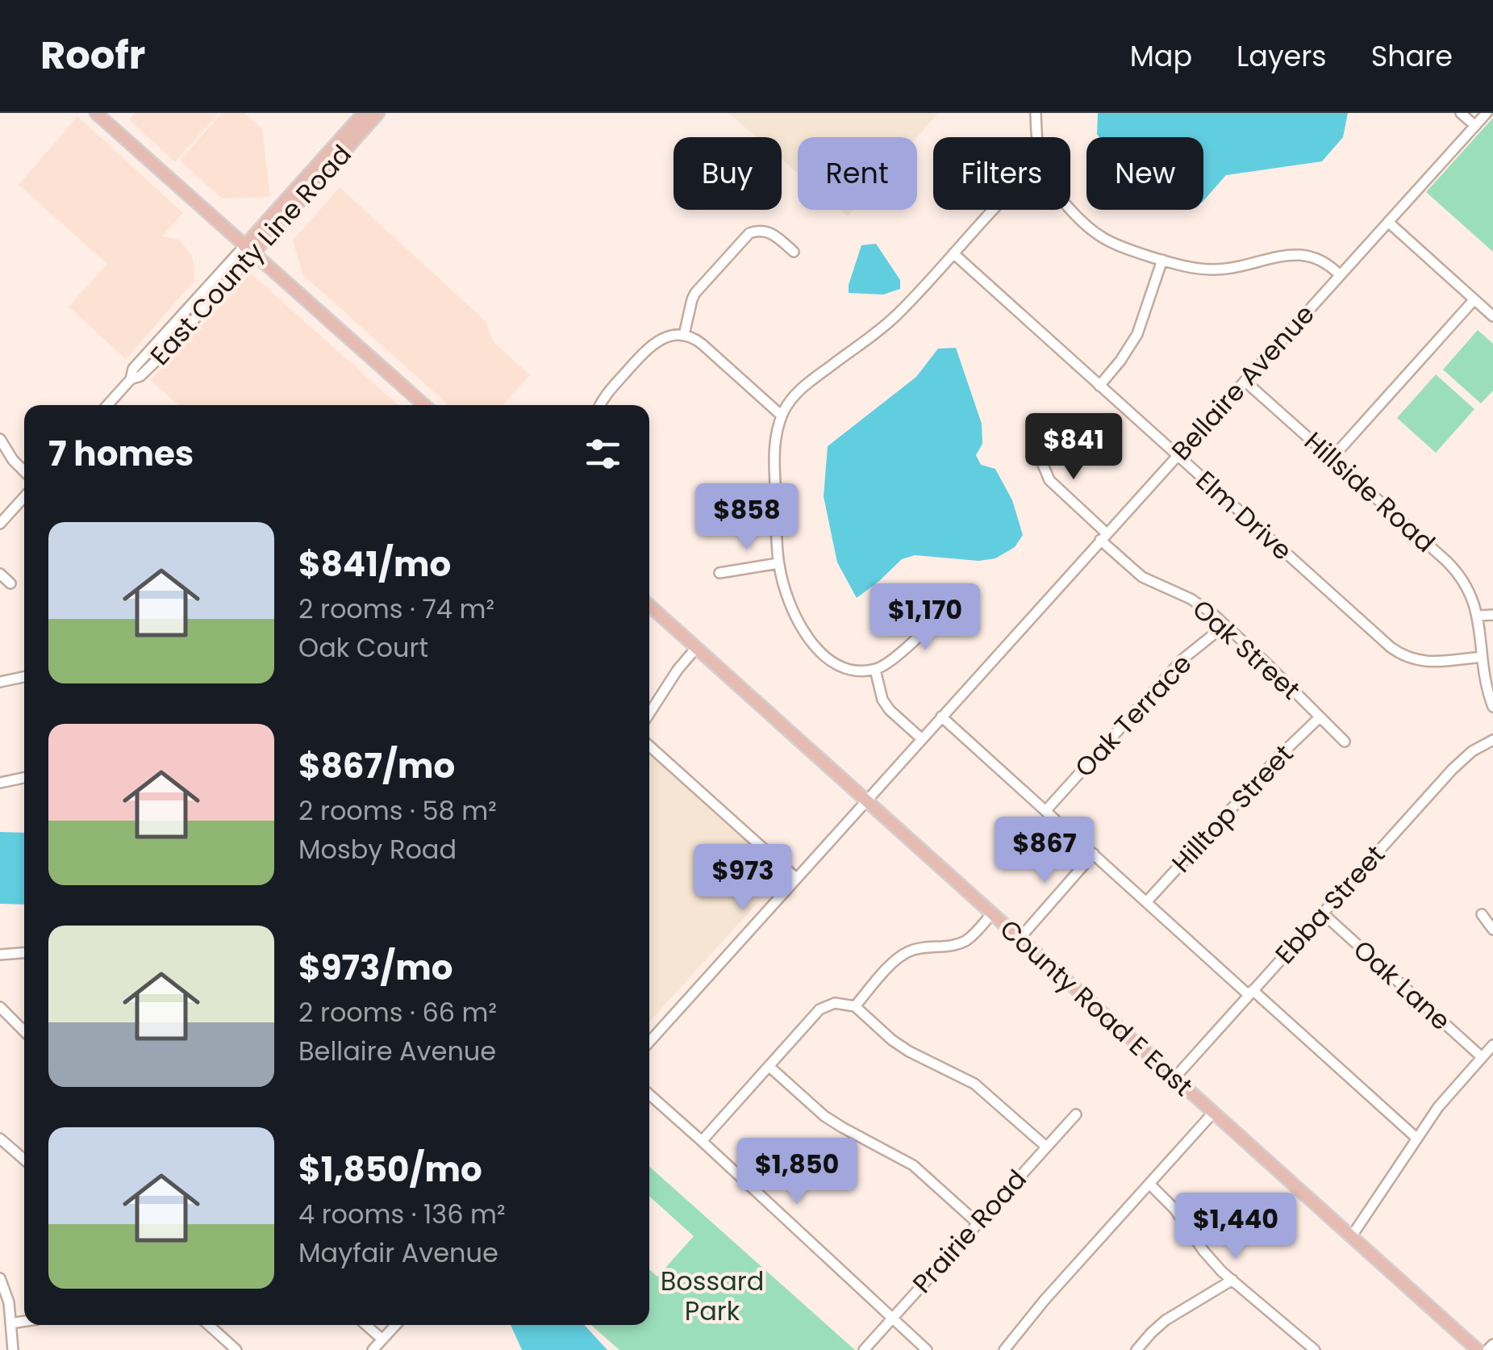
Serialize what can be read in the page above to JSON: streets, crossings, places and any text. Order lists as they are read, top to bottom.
{
  "streets": {
    "main road": ["East County Line Road", "County Road E East"],
    "street": [
      "Bellaire Avenue",
      "Hillside Road",
      "Elm Drive",
      "Oak Street",
      "Oak Terrace",
      "Hilltop Street",
      "Ebba Street",
      "Oak Lane",
      "Prairie Road"
    ]
  },
  "crossings": [
    ["Bellaire Avenue", "Hillside Road"],
    ["Bellaire Avenue", "Elm Drive"],
    ["Bellaire Avenue", "Oak Street"],
    ["Bellaire Avenue", "County Road E East"],
    ["Hillside Road", "Elm Drive"],
    ["Oak Street", "Oak Terrace"],
    ["Oak Street", "Hilltop Street"],
    ["Ebba Street", "Oak Lane"],
    ["Ebba Street", "County Road E East"]
  ],
  "parks": ["Bossard Park"],
  "page": {
    "header": "Roofr",
    "nav": ["Map", "Layers", "Share"],
    "chip": [
      "Buy",
      "Rent",
      "Filters",
      "New"
    ],
    "heading": "7 homes",
    "price": [
      "$841",
      "$858",
      "$1,170",
      "$867",
      "$973",
      "$1,850",
      "$1,440"
    ],
    "list": [
      {
        "name": "$841/mo",
        "note": "2 rooms · 74 m² · Oak Court"
      },
      {
        "name": "$867/mo",
        "note": "2 rooms · 58 m² · Mosby Road"
      },
      {
        "name": "$973/mo",
        "note": "2 rooms · 66 m² · Bellaire Avenue"
      },
      {
        "name": "$1,850/mo",
        "note": "4 rooms · 136 m² · Mayfair Avenue"
      }
    ]
  }
}
